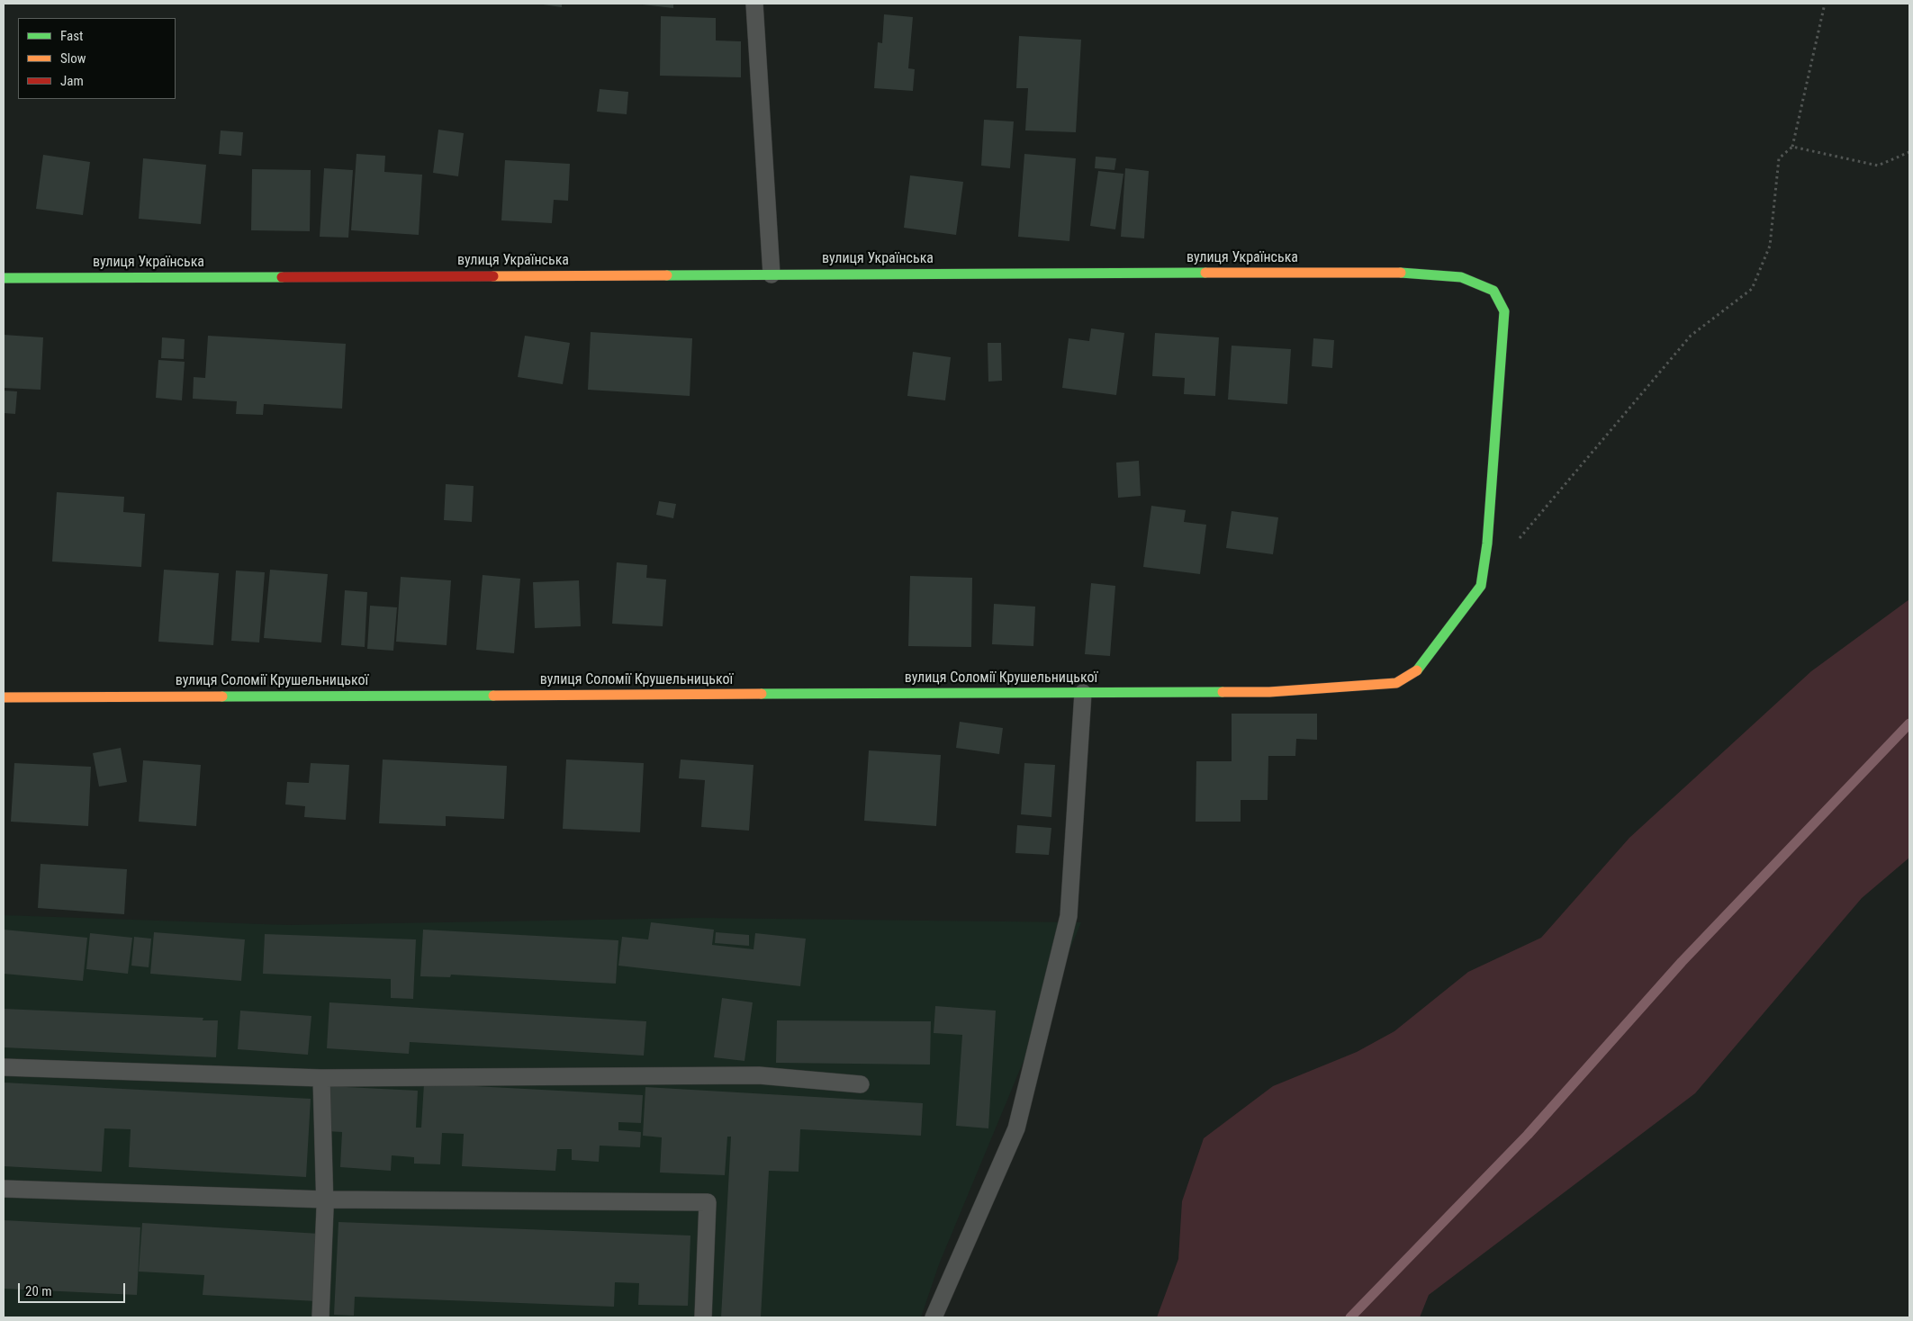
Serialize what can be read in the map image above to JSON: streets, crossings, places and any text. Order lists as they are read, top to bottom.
{
  "streets": {
    "street": ["вулиця Українська", "вулиця Соломії Крушельницької"]
  },
  "crossings": [
    ["вулиця Українська", "вулиця Соломії Крушельницької"]
  ],
  "legend": ["Fast", "Slow", "Jam"],
  "scale_bar": "20 m"
}
